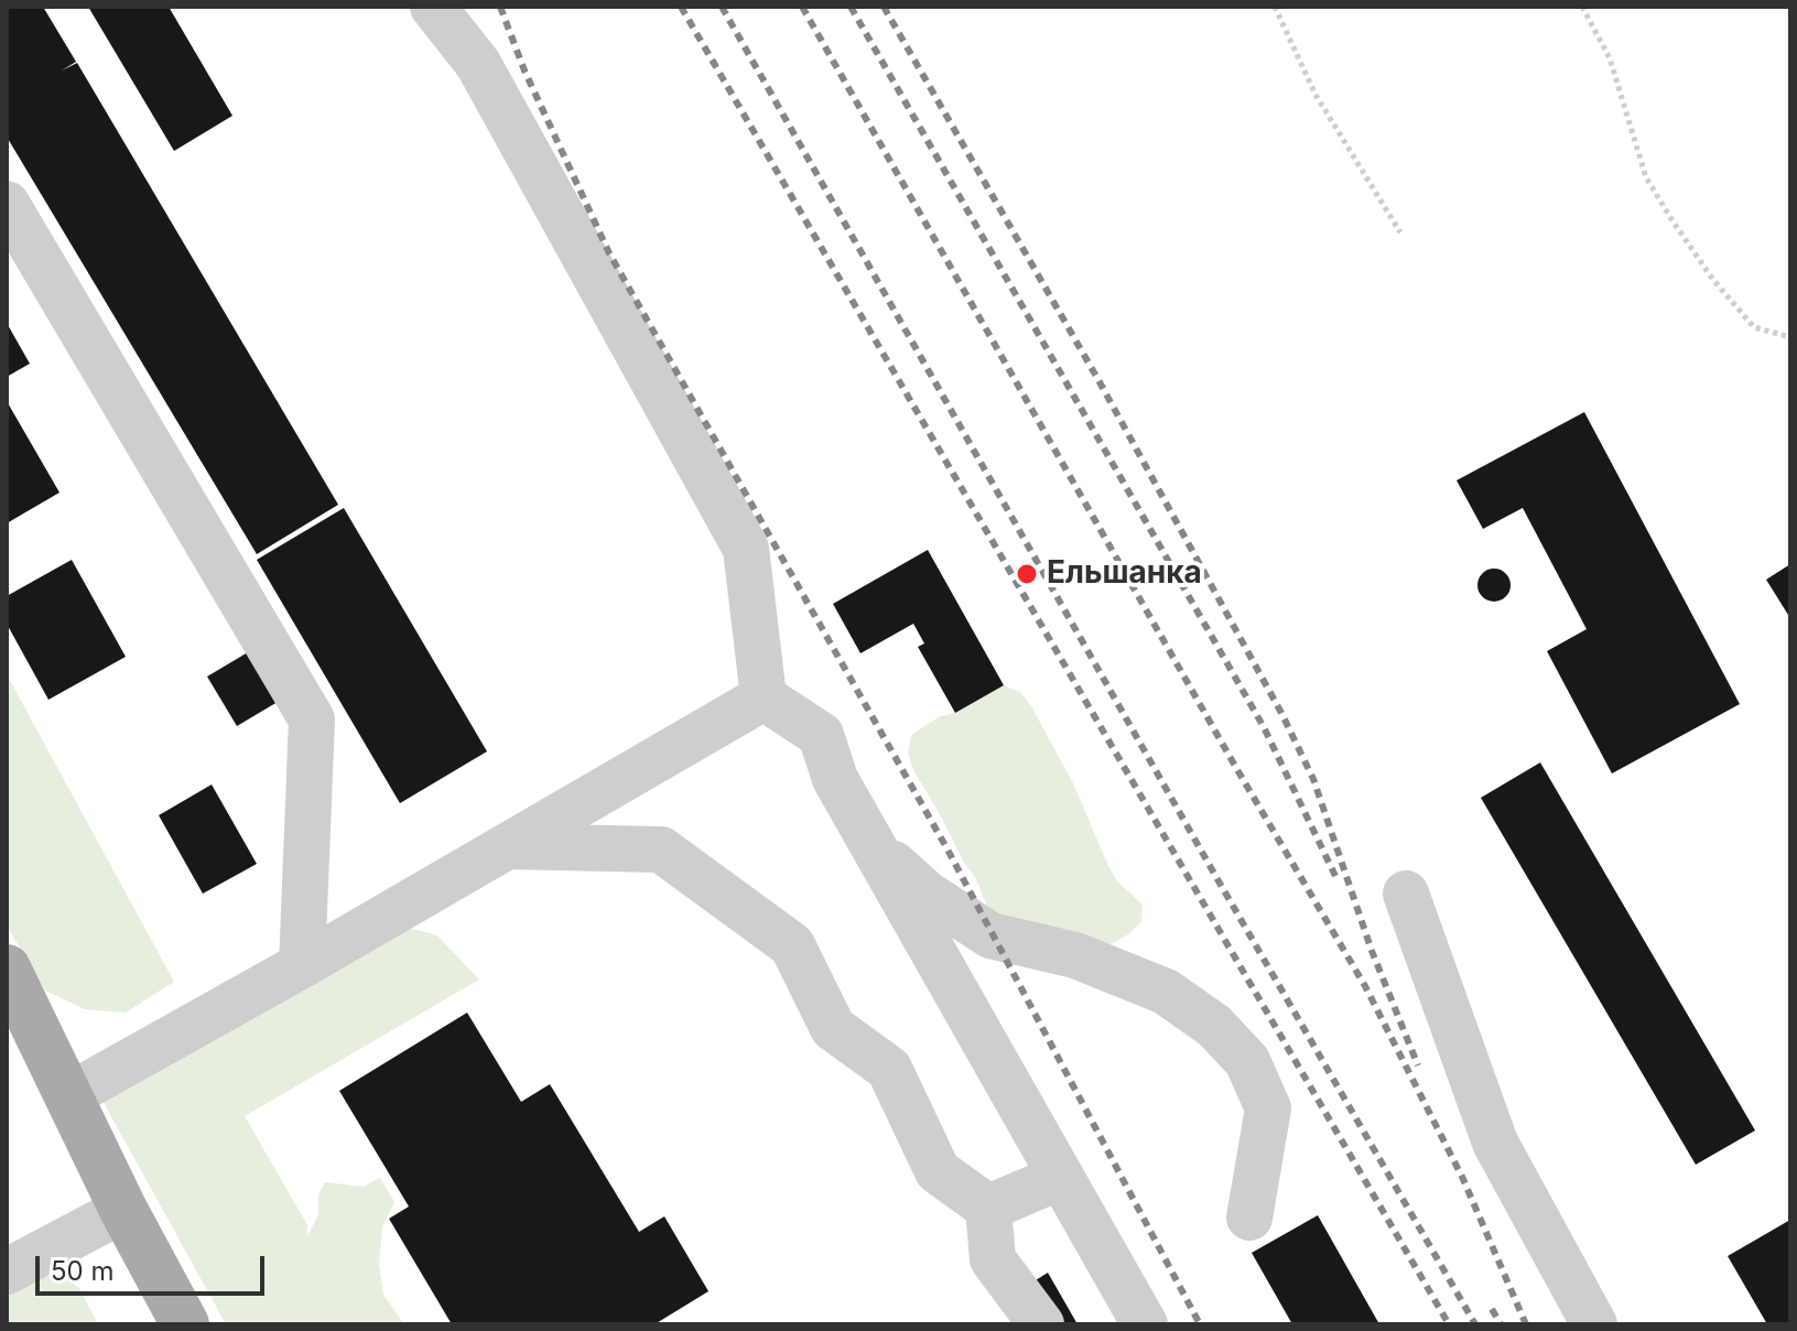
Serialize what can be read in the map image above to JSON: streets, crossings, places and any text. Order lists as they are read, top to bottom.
{
  "places": ["Ельшанка"],
  "scale_bar": "50 m"
}
